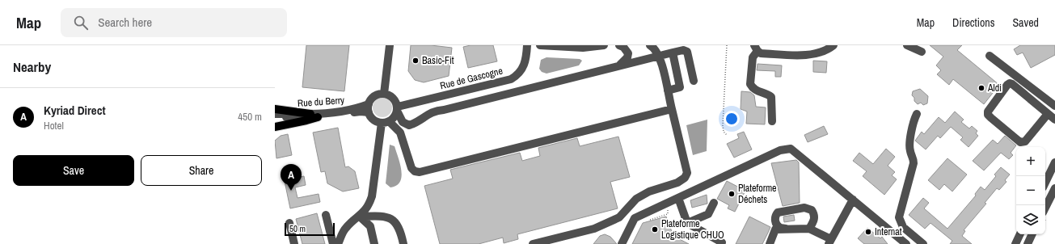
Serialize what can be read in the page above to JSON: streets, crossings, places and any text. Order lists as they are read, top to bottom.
{
  "streets": {
    "street": ["Rue de Gascogne", "Rue du Berry"]
  },
  "crossings": [
    ["Rue de Gascogne", "Rue du Berry"]
  ],
  "places": [
    "Basic-Fit",
    "Aldi",
    "Plateforme Déchets",
    "Plateforme Logistique CHUO",
    "Internat"
  ],
  "scale_bar": "50 m",
  "page": {
    "header": "Map",
    "search": "Search here",
    "nav": ["Map", "Directions", "Saved"],
    "heading": "Nearby",
    "list": [
      {
        "mark": "A",
        "name": "Kyriad Direct",
        "note": "Hotel",
        "value": "450 m"
      }
    ],
    "buttons": ["Save", "Share"],
    "map_buttons": ["+", "−"],
    "pins": "A",
    "scale": "50 m"
  }
}
